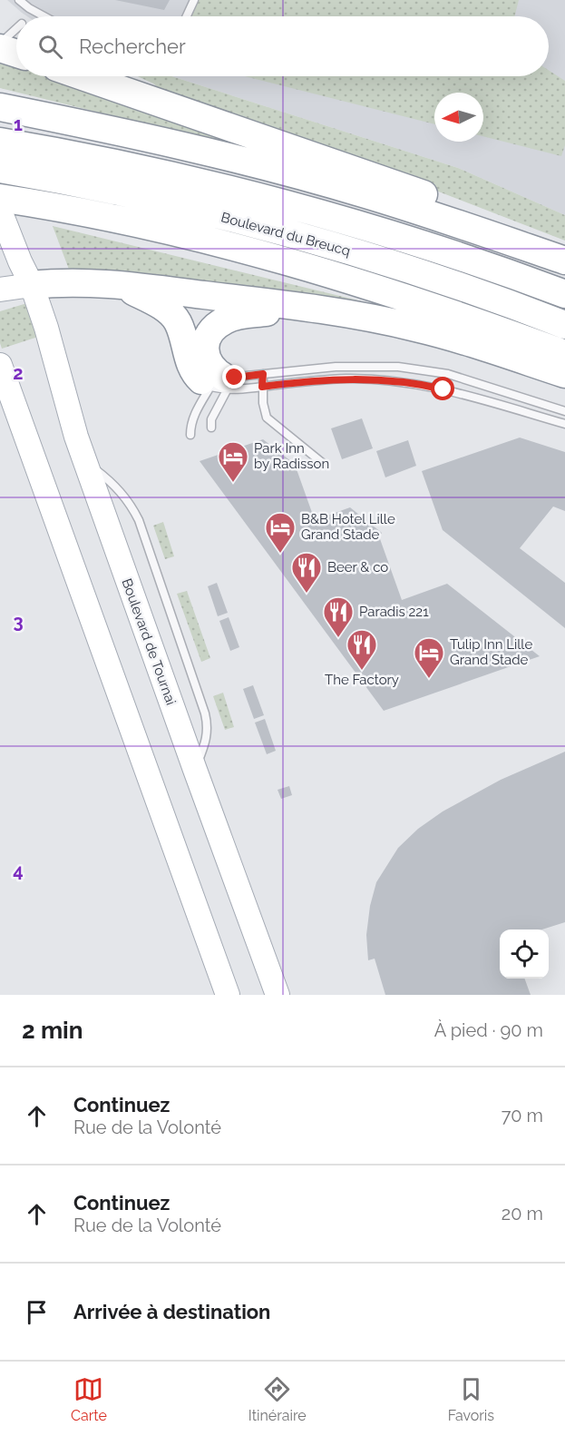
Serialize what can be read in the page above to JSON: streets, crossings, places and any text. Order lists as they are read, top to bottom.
{
  "streets": {
    "highway": ["Boulevard du Breucq"],
    "main road": ["Boulevard de Tournai"]
  },
  "places": {
    "hotel": ["Park Inn by Radisson", "B&B Hotel Lille Grand Stade", "Tulip Inn Lille Grand Stade"],
    "restaurant": ["Beer & co", "Paradis 221", "The Factory"]
  },
  "north": "left",
  "page": {
    "search": "Rechercher",
    "heading": ["2 min", "À pied · 90 m"],
    "list": [
      ["Continuez", "Rue de la Volonté", "70 m"],
      ["Continuez", "Rue de la Volonté", "20 m"],
      "Arrivée à destination"
    ],
    "nav": ["Carte", "Itinéraire", "Favoris"]
  },
  "grid": {
    "rows": [
      "1",
      "2",
      "3",
      "4"
    ]
  }
}
